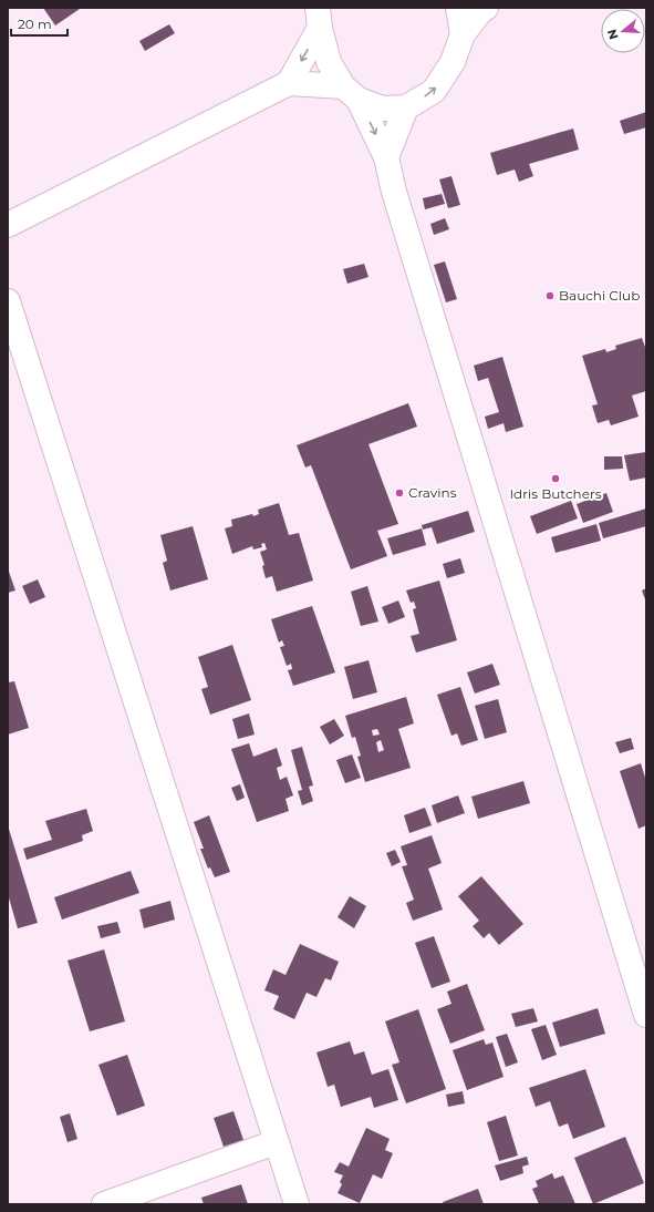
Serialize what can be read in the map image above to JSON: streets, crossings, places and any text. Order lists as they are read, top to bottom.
{
  "places": ["Bauchi Club", "Idris Butchers", "Cravins"],
  "scale_bar": "20 m",
  "north": "left"
}
